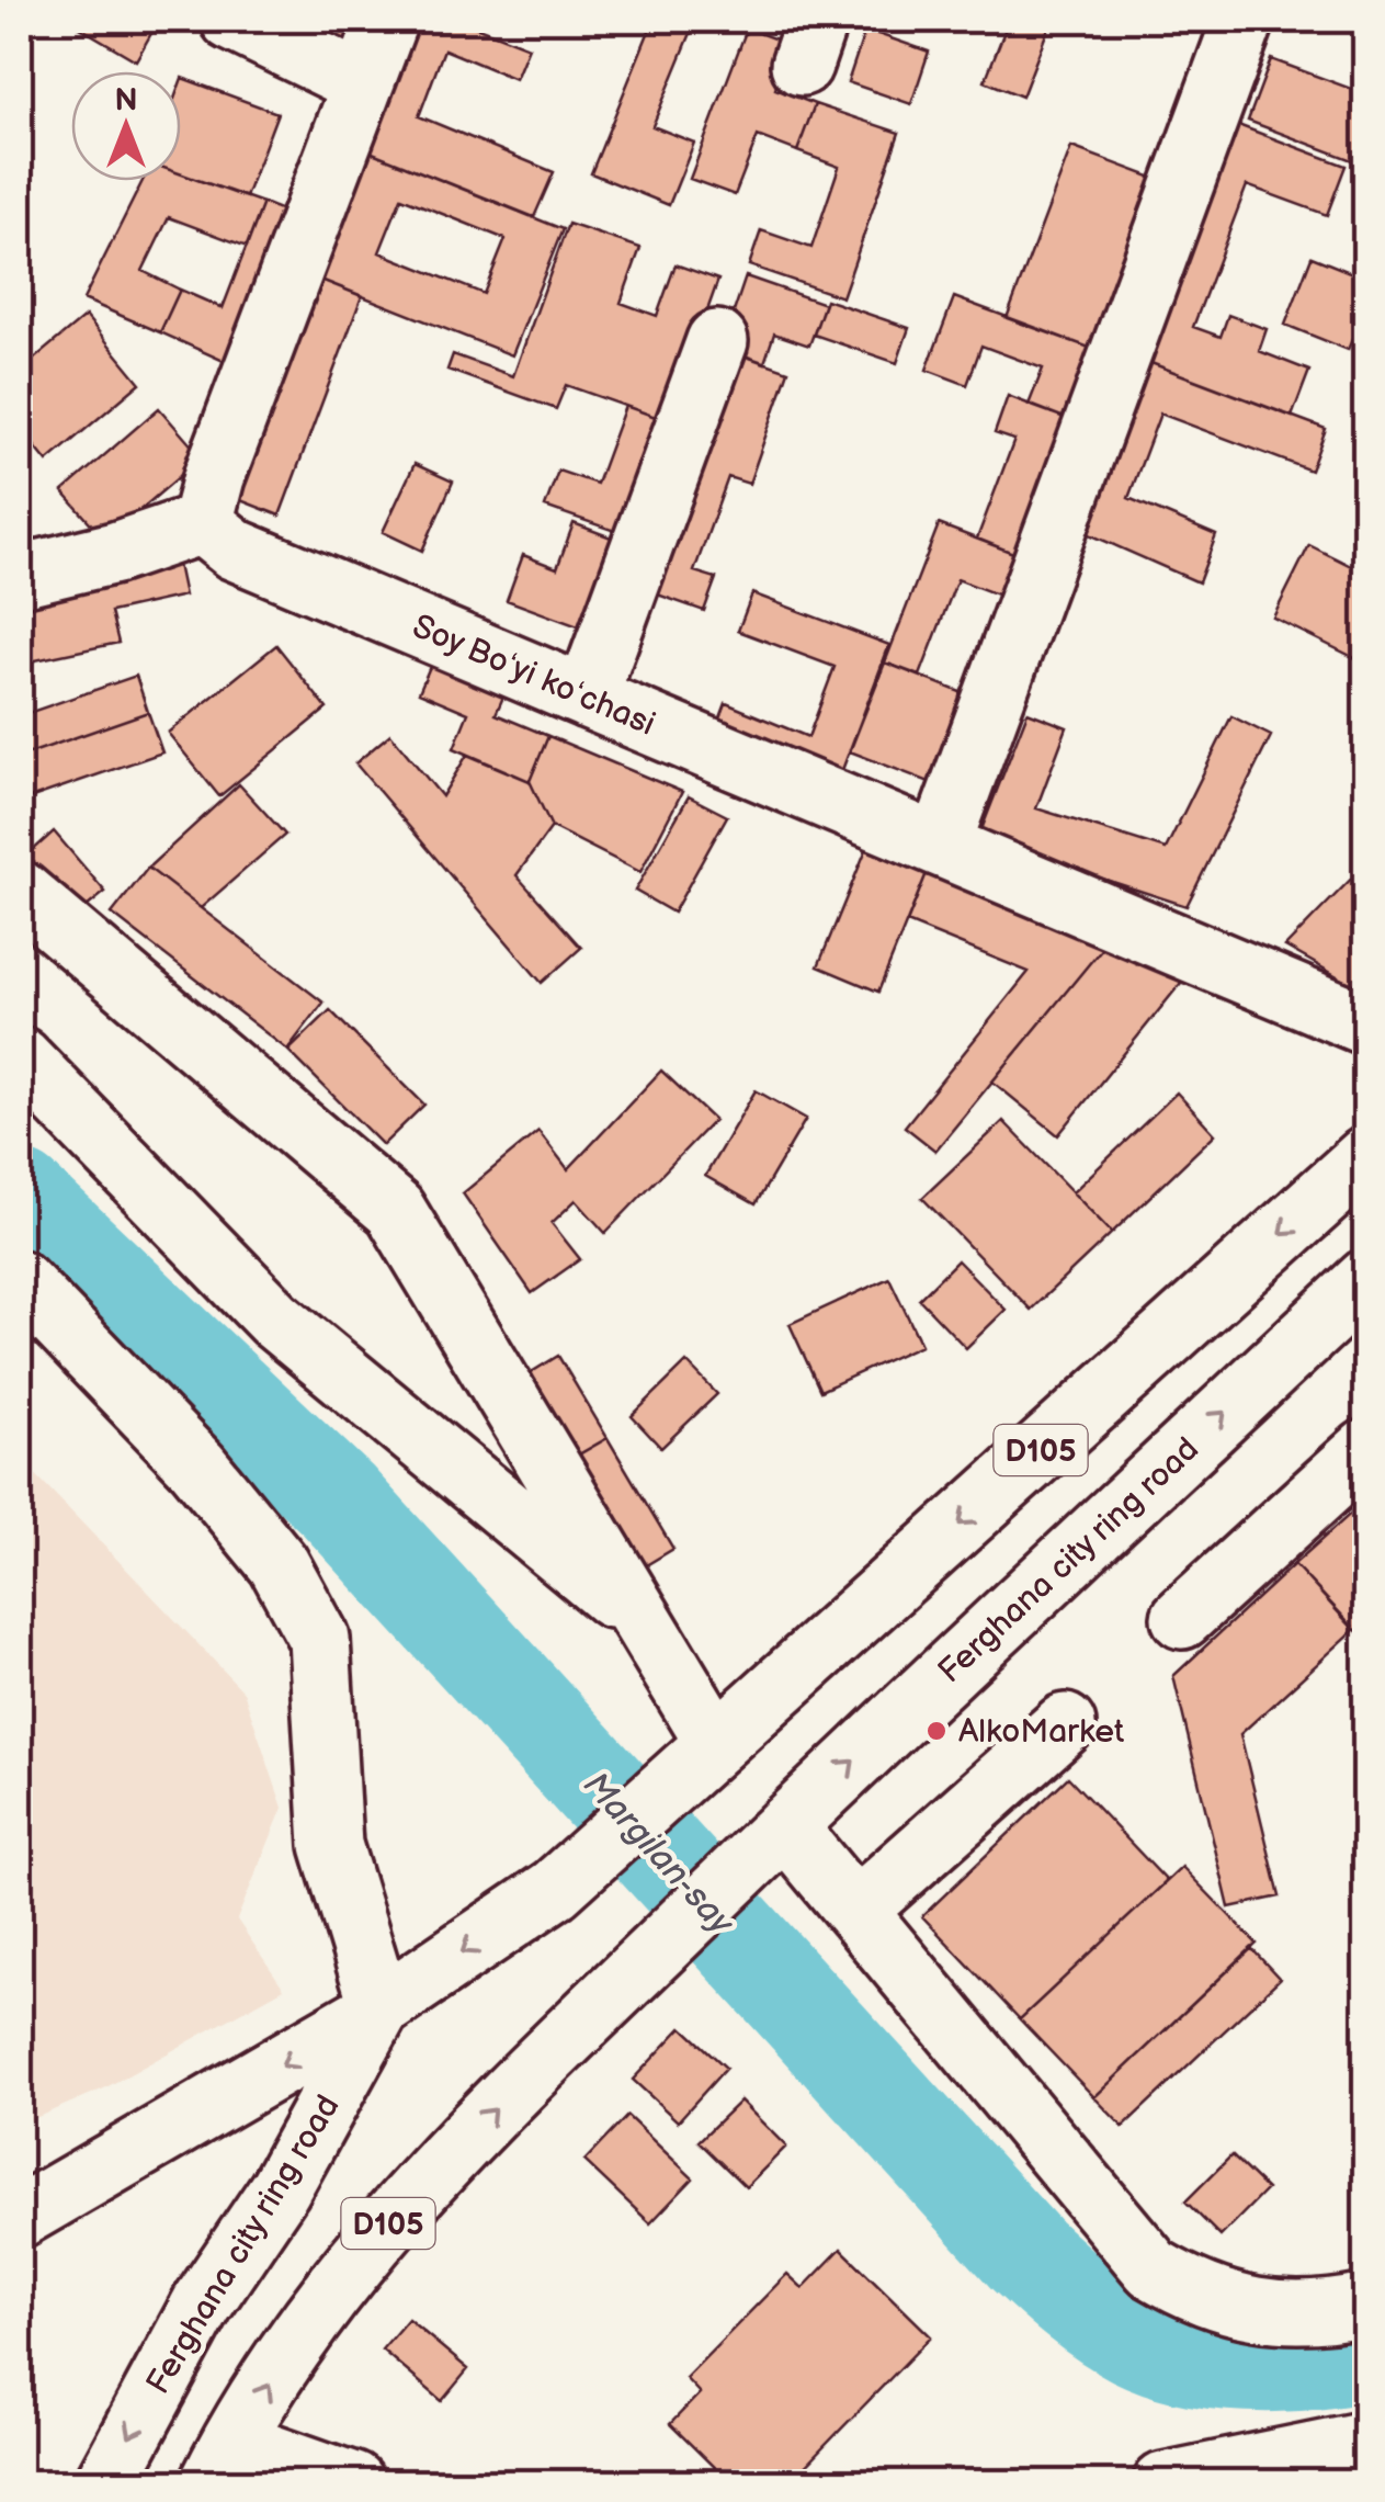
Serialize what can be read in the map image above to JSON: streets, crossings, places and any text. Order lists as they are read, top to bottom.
{
  "streets": {
    "main road": ["Soy Boʻyi koʻchasi", "D105", "Ferghana city ring road"]
  },
  "crossings": [
    ["D105", "Ferghana city ring road"]
  ],
  "water": ["Margilan-say"],
  "places": ["AlkoMarket"],
  "north": "top"
}
